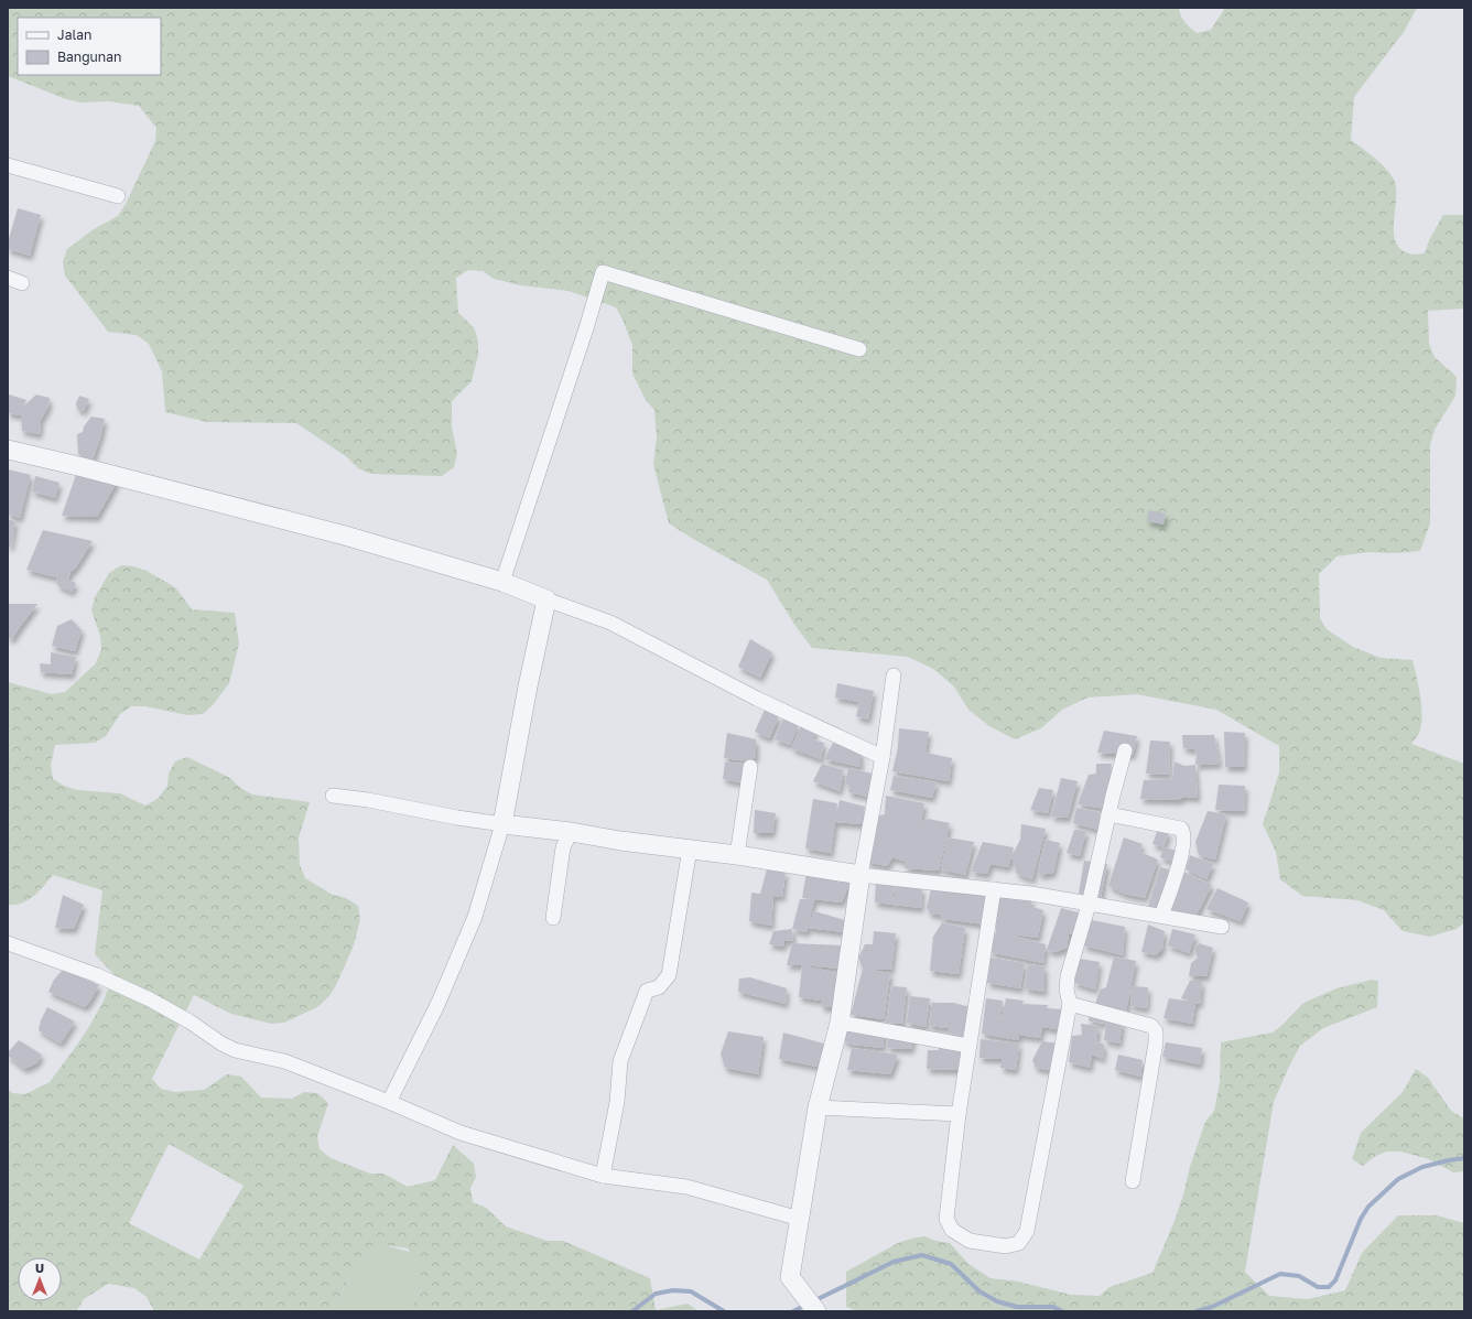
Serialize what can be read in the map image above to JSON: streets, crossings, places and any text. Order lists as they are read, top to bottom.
{
  "legend": ["Jalan", "Bangunan"],
  "north": "top"
}
